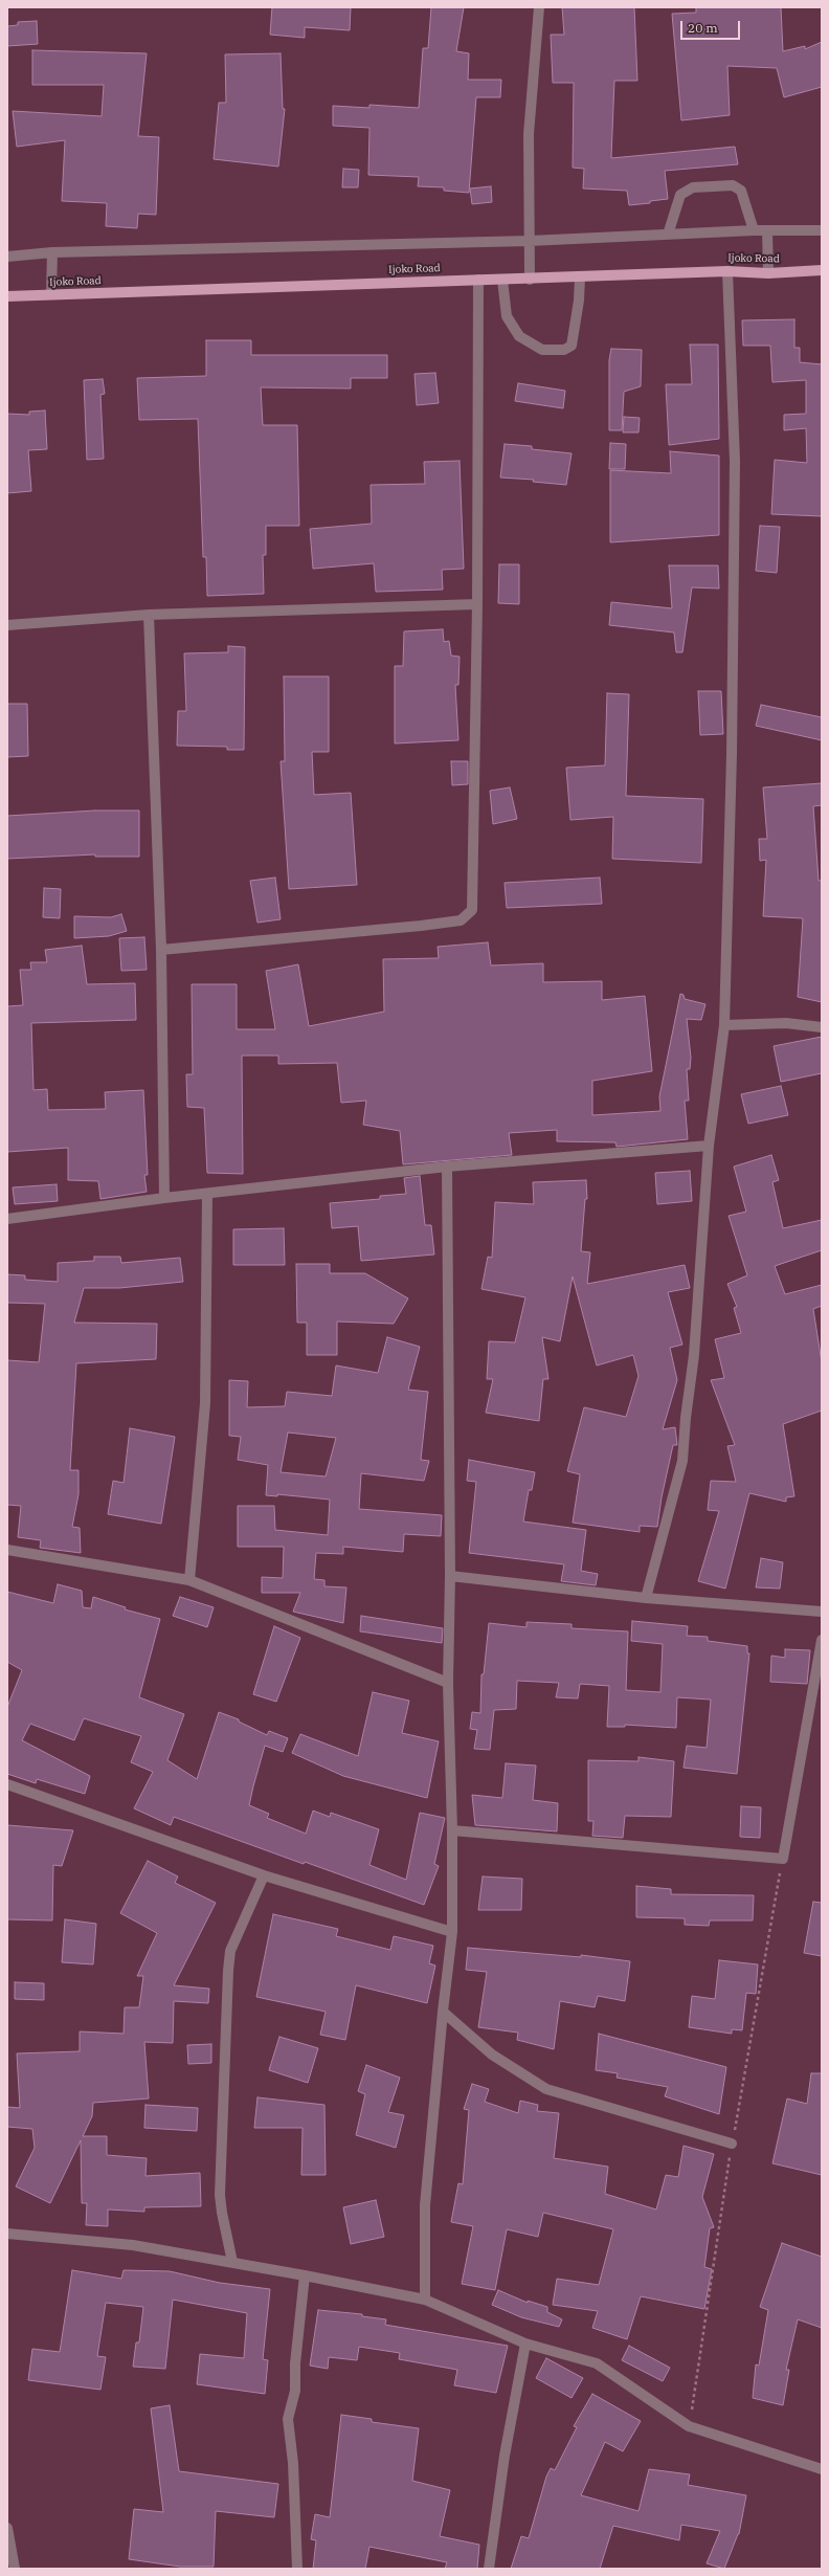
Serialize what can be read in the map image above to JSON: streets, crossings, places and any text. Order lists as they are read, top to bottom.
{
  "streets": {
    "main road": ["Ijoko Road"]
  },
  "scale_bar": "20 m"
}
